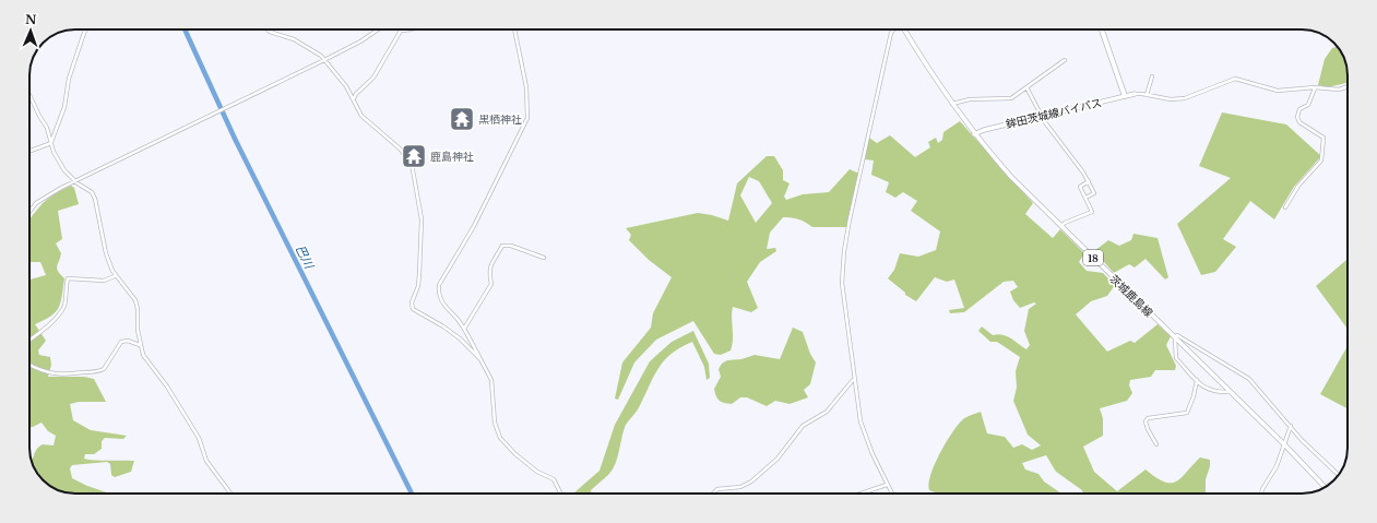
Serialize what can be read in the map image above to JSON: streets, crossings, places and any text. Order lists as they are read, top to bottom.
{
  "streets": {
    "main road": ["鉾田茨城線バイパス", "18", "茨城鹿島線"]
  },
  "crossings": [
    ["鉾田茨城線バイパス", "茨城鹿島線"]
  ],
  "water": ["巴川"],
  "places": {
    "temple": ["黒栖神社", "鹿島神社"]
  },
  "north": "top"
}
